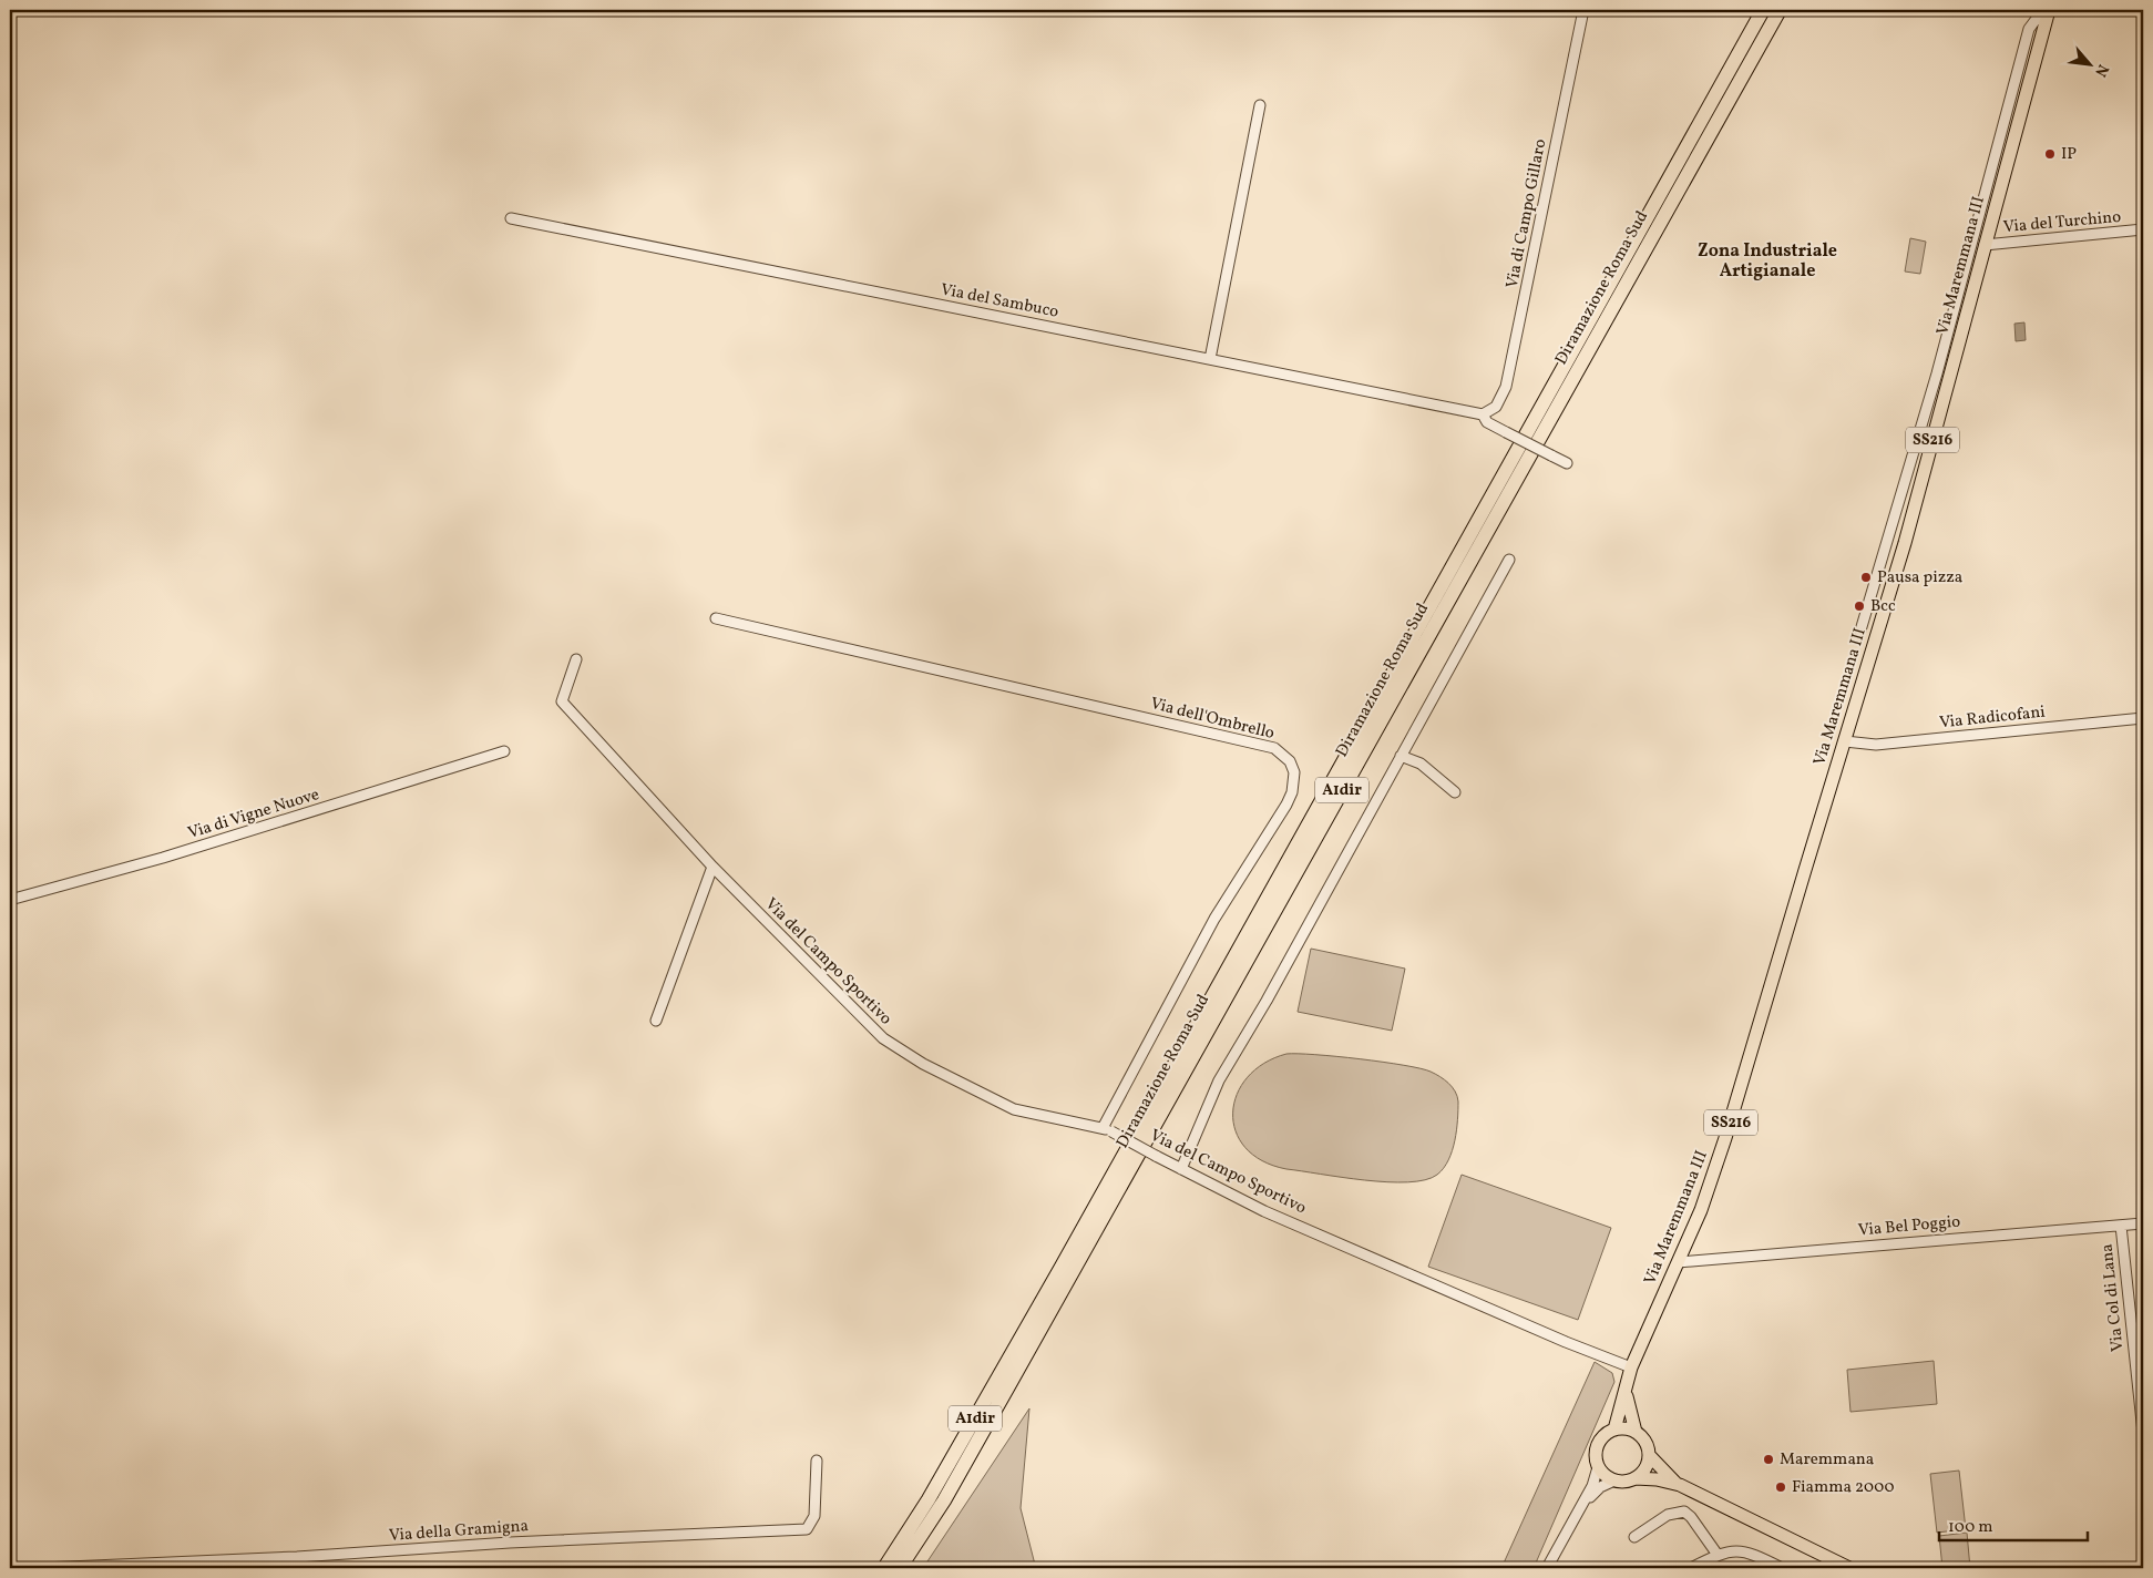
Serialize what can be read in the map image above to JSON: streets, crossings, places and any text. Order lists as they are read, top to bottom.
{
  "streets": {
    "highway": ["Diramazione Roma Sud", "A1dir"],
    "main road": ["Via Maremmana III", "SS216"],
    "street": [
      "Via di Campo Gillaro",
      "Via del Turchino",
      "Via del Sambuco",
      "Via Radicofani",
      "Via dell'Ombrello",
      "Via di Vigne Nuove",
      "Via del Campo Sportivo",
      "Via Bel Poggio",
      "Via Col di Lana",
      "Via della Gramigna"
    ]
  },
  "crossings": [
    ["Via di Campo Gillaro", "Via del Sambuco"],
    ["Via del Turchino", "Via Maremmana III"],
    ["Via Maremmana III", "Via Radicofani"],
    ["Via Maremmana III", "Via del Campo Sportivo"],
    ["Via Maremmana III", "Via Bel Poggio"],
    ["Via dell'Ombrello", "Via del Campo Sportivo"],
    ["Via Bel Poggio", "Via Col di Lana"]
  ],
  "districts": ["Zona Industriale Artigianale"],
  "places": [
    "IP",
    "Pausa pizza",
    "Bcc",
    "Maremmana",
    "Fiamma 2000"
  ],
  "scale_bar": "100 m",
  "north": "bottom right"
}
